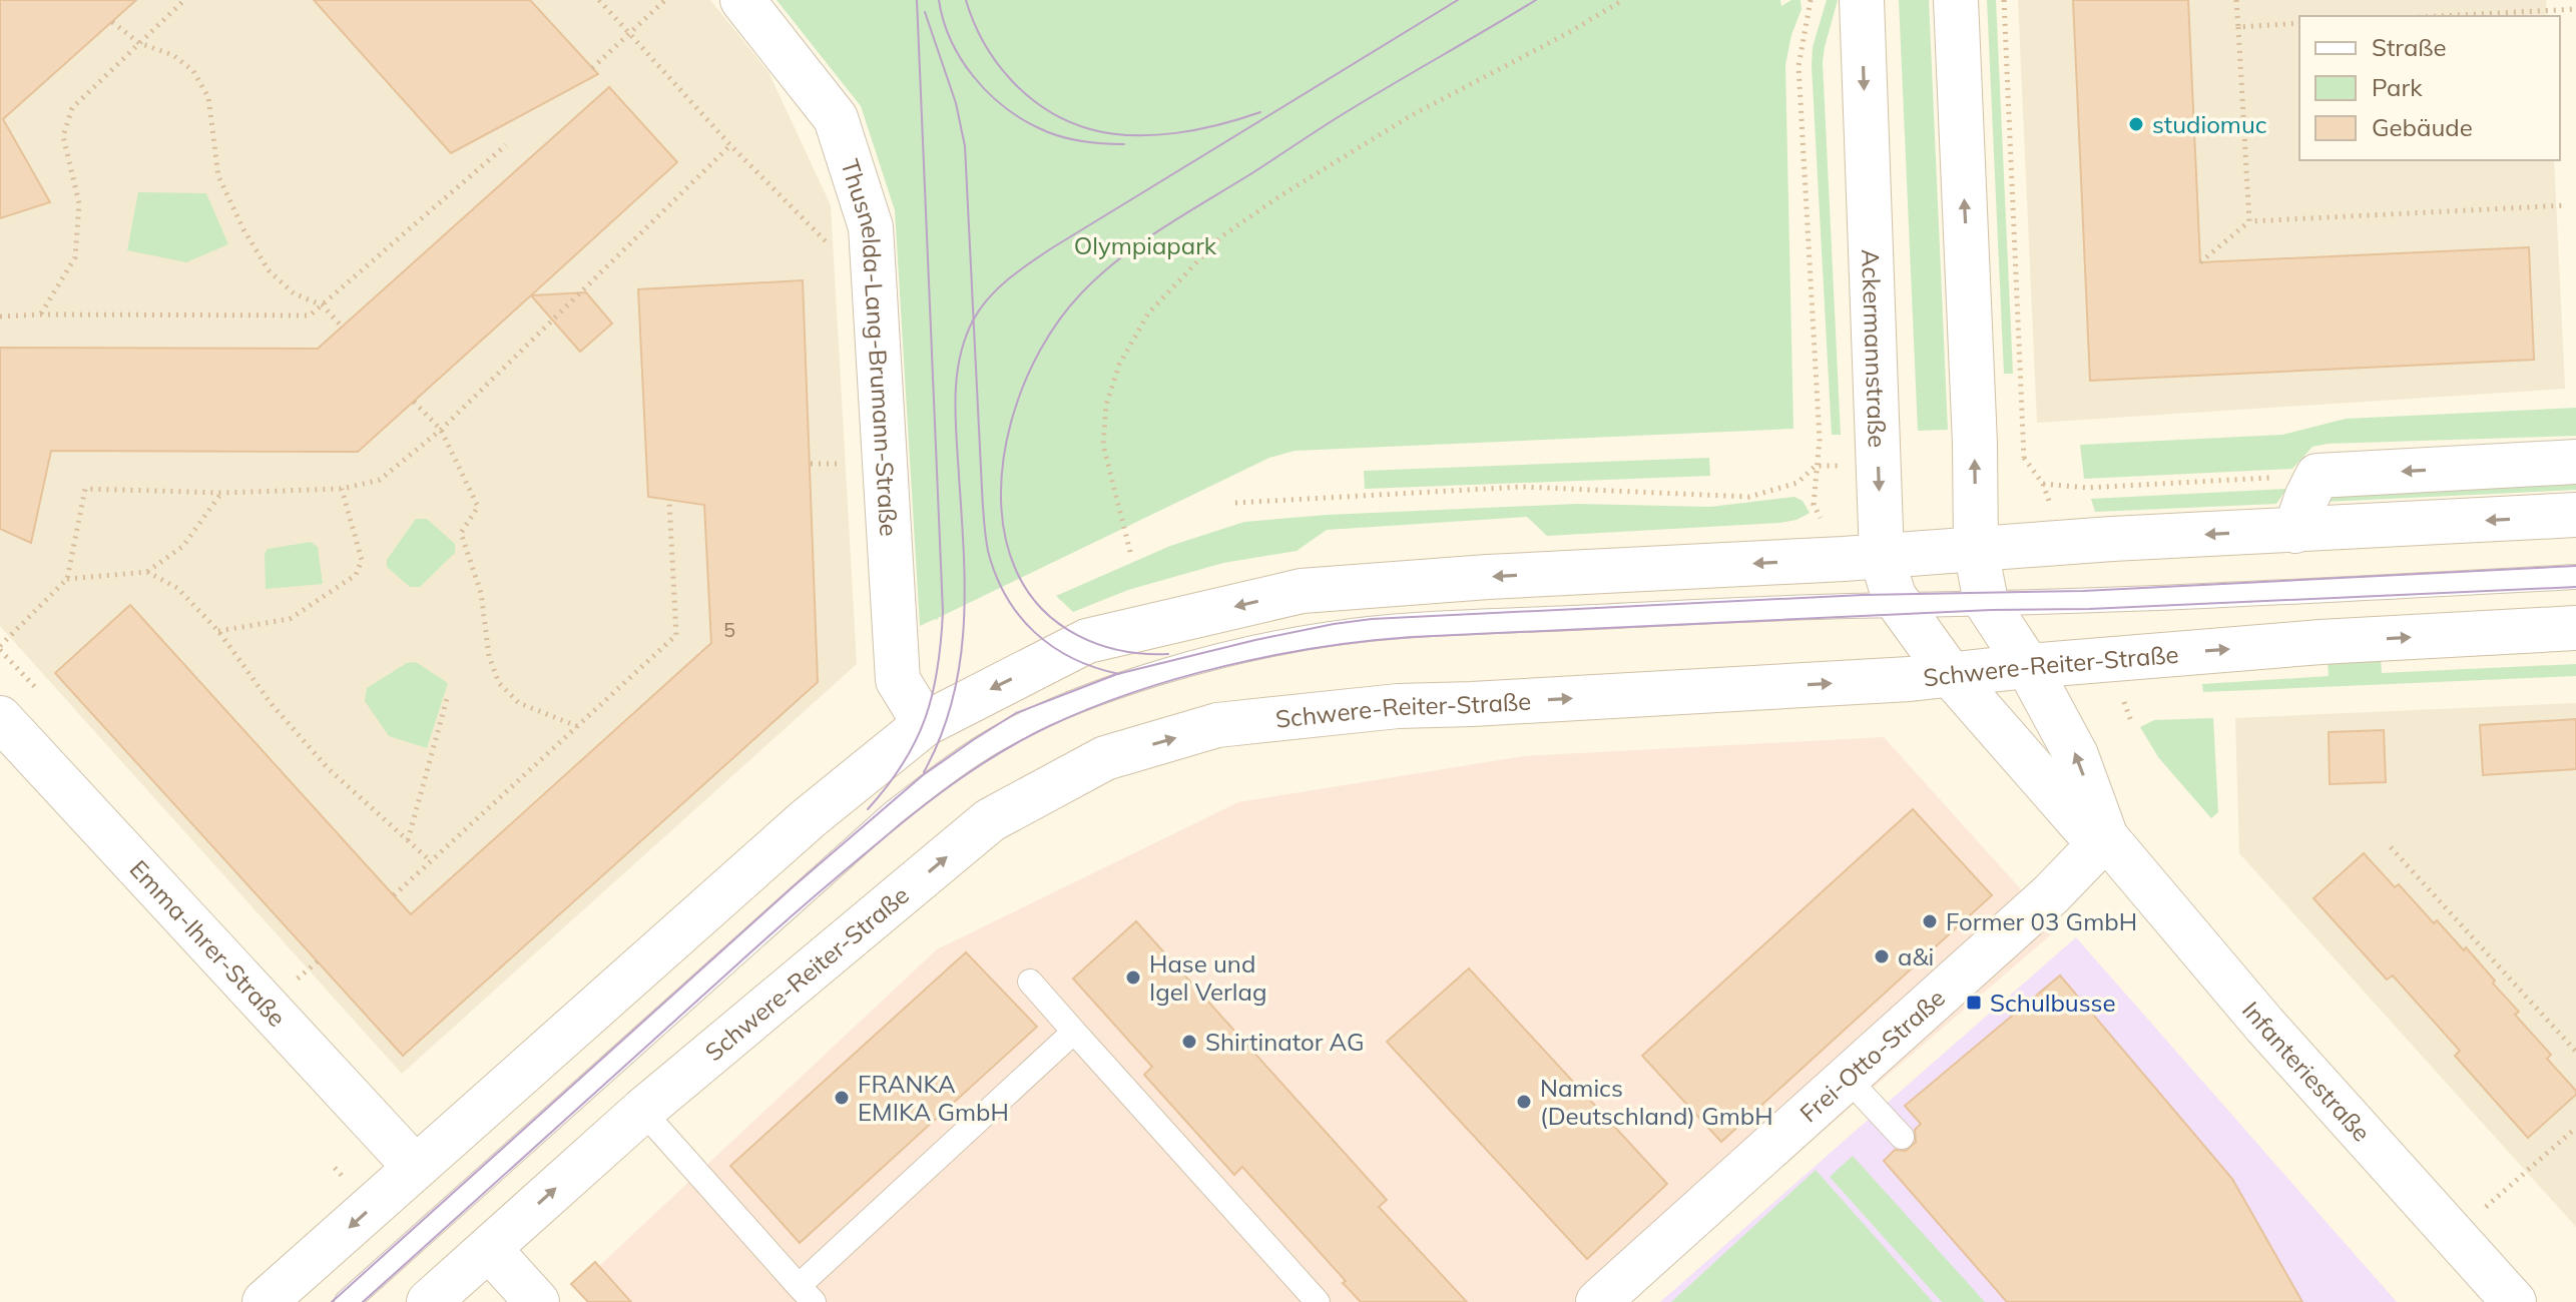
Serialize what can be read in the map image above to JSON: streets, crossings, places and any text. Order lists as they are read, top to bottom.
{
  "streets": {
    "main road": [
      "Ackermannstraße",
      "Thusnelda-Lang-Brumann-Straße",
      "Schwere-Reiter-Straße",
      "Emma-Ihrer-Straße",
      "Frei-Otto-Straße",
      "Infanteriestraße"
    ]
  },
  "crossings": [
    ["Ackermannstraße", "Schwere-Reiter-Straße"],
    ["Ackermannstraße", "Infanteriestraße"],
    ["Schwere-Reiter-Straße", "Infanteriestraße"],
    ["Frei-Otto-Straße", "Infanteriestraße"]
  ],
  "parks": ["Olympiapark"],
  "places": {
    "other": [
      "studiomuc",
      "Former 03 GmbH",
      "a&i",
      "Hase und Igel Verlag",
      "Shirtinator AG",
      "FRANKA EMIKA GmbH",
      "Namics (Deutschland) GmbH"
    ],
    "transit": ["Schulbusse"]
  },
  "house_numbers": ["5"],
  "legend": ["Straße", "Park", "Gebäude"]
}
